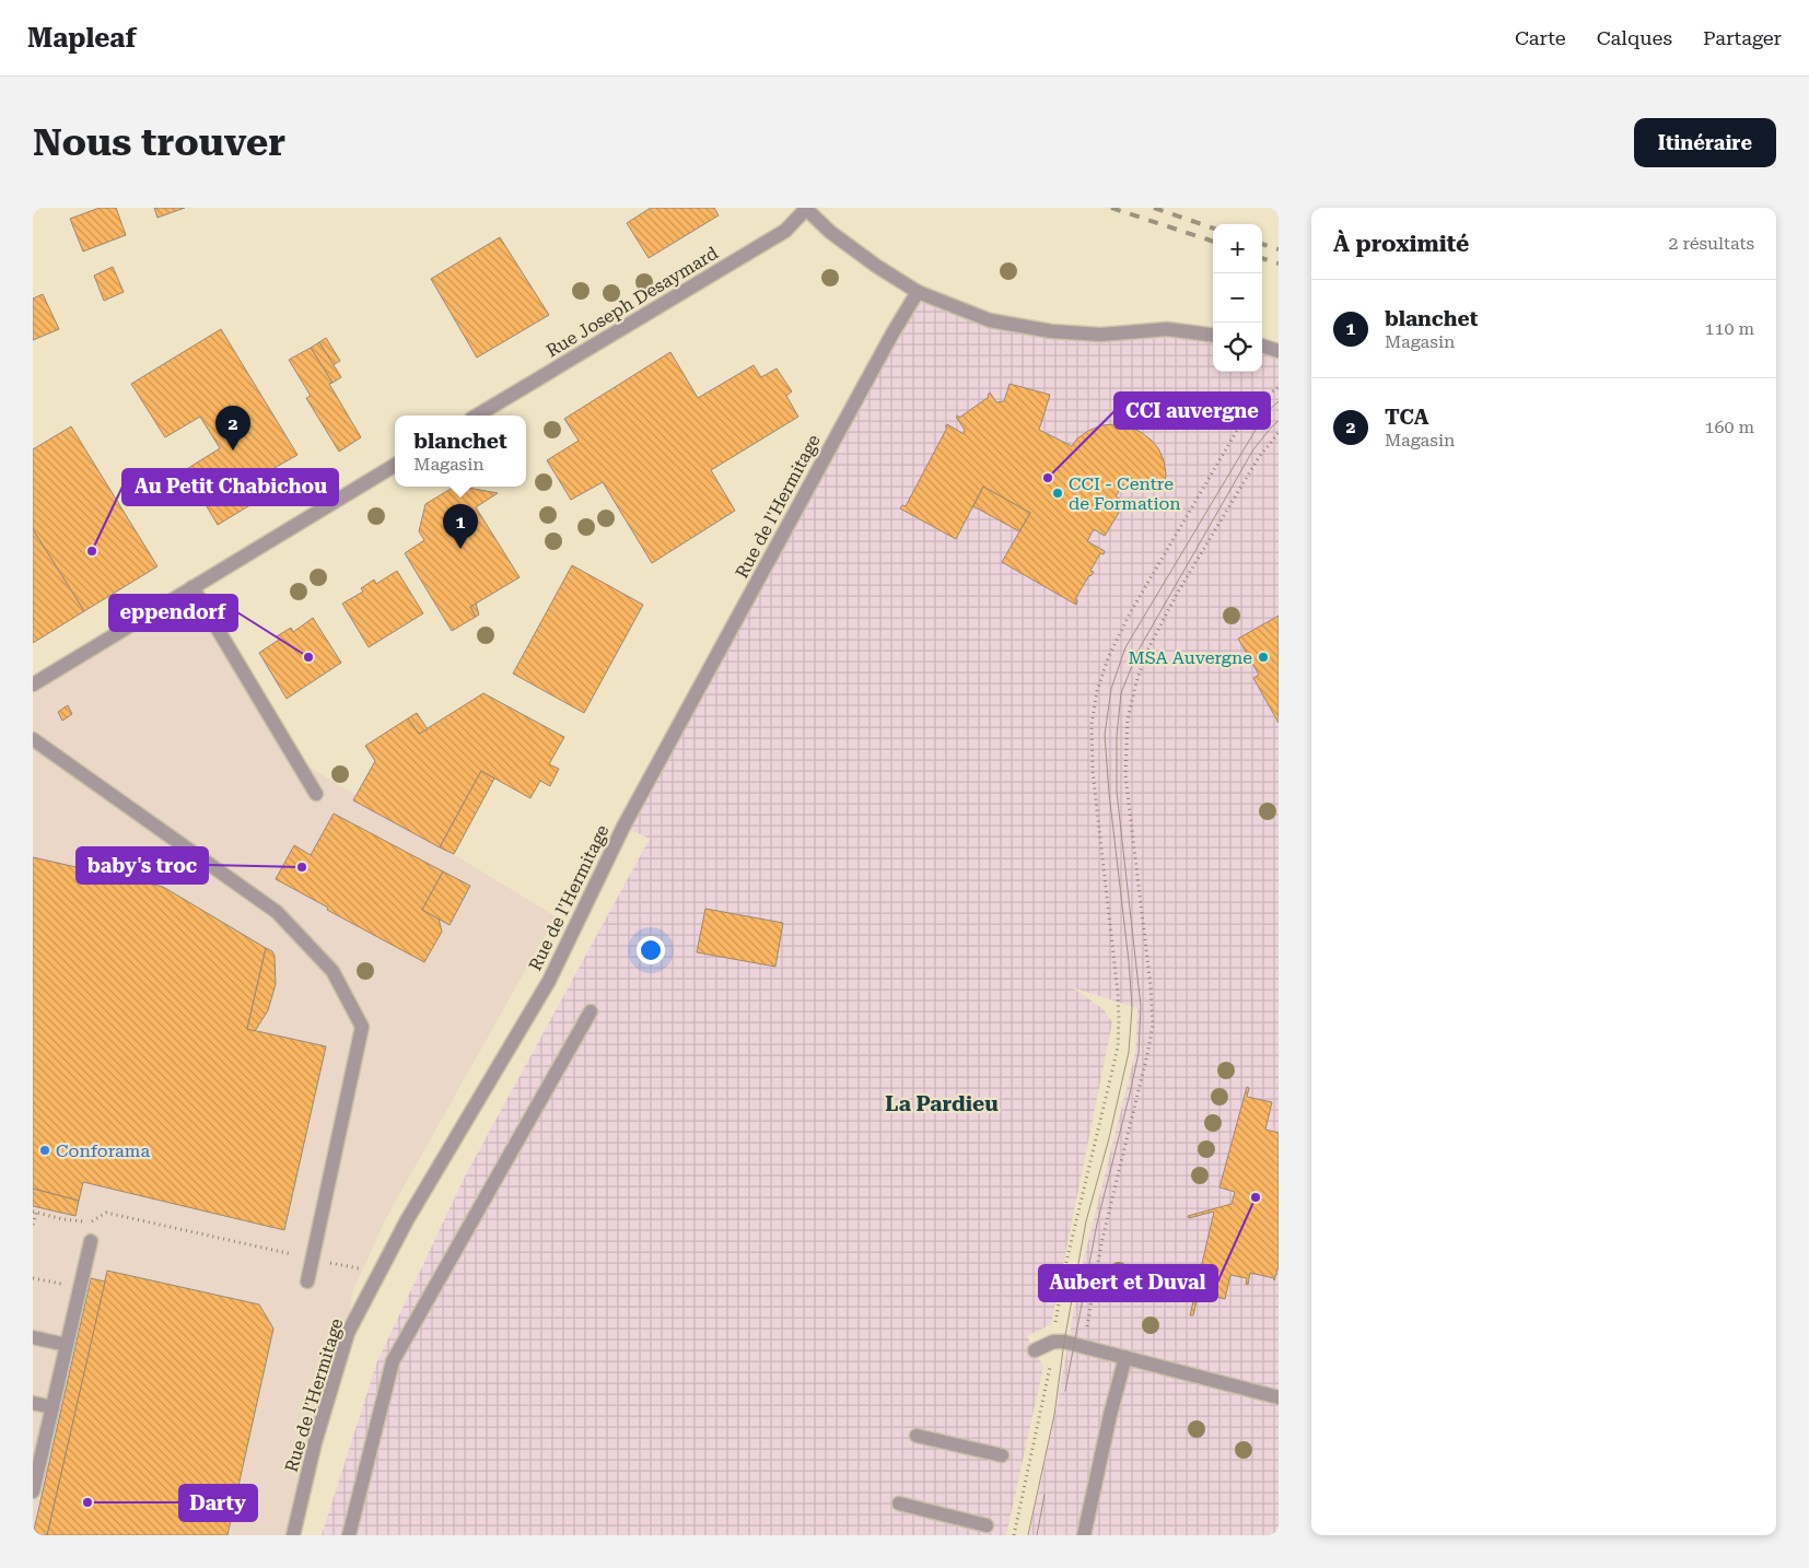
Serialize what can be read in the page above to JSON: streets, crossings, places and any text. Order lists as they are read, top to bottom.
{
  "streets": {
    "street": ["Rue Joseph Desaymard", "Rue de l'Hermitage"]
  },
  "districts": ["La Pardieu"],
  "places": [
    "CCI auvergne",
    "CCI - Centre de Formation",
    "Au Petit Chabichou",
    "eppendorf",
    "MSA Auvergne",
    "baby's troc",
    "Conforama",
    "Aubert et Duval",
    "Darty"
  ],
  "page": {
    "header": "Mapleaf",
    "nav": ["Carte", "Calques", "Partager"],
    "buttons": "Itinéraire",
    "title": "Nous trouver",
    "heading": ["À proximité", "2 résultats"],
    "map_buttons": ["+", "−"],
    "list": [
      {
        "mark": "1",
        "name": "blanchet",
        "note": "Magasin",
        "value": "110 m"
      },
      {
        "mark": "2",
        "name": "TCA",
        "note": "Magasin",
        "value": "160 m"
      }
    ],
    "pins": ["2", "1"],
    "popup": ["blanchet", "Magasin"]
  }
}
